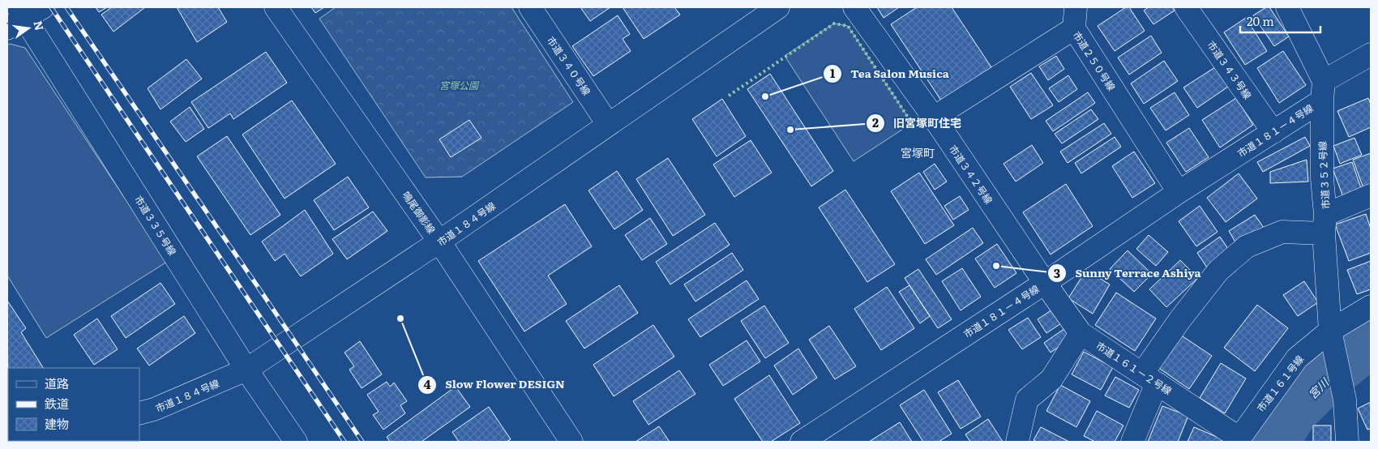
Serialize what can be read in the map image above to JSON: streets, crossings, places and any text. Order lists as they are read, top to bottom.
{
  "streets": {
    "street": [
      "市道２５０号線",
      "市道３４０号線",
      "市道３４３号線",
      "市道１８１－４号線",
      "市道３４２号線",
      "市道３５２号線",
      "鳴尾御影線",
      "市道１８４号線",
      "市道３３５号線",
      "市道１６１－２号線",
      "市道１６１号線"
    ]
  },
  "crossings": [
    ["市道２５０号線", "市道１８１－４号線"],
    ["市道２５０号線", "市道３４２号線"],
    ["市道３４０号線", "市道１８４号線"],
    ["市道３４３号線", "市道１８１－４号線"],
    ["市道１８１－４号線", "市道３４２号線"],
    ["市道１８１－４号線", "市道３５２号線"],
    ["市道１８１－４号線", "市道１６１－２号線"],
    ["市道３４２号線", "市道１６１－２号線"],
    ["市道３５２号線", "市道１６１号線"],
    ["鳴尾御影線", "市道１８４号線"],
    ["市道１８４号線", "市道３３５号線"],
    ["市道１６１－２号線", "市道１６１号線"]
  ],
  "districts": ["宮塚町"],
  "water": ["宮川"],
  "parks": ["宮塚公園"],
  "places": [
    "Tea Salon Musica",
    "旧宮塚町住宅",
    "Sunny Terrace Ashiya",
    "Slow Flower DESIGN"
  ],
  "legend": ["道路", "鉄道", "建物"],
  "scale_bar": "20 m",
  "north": "right"
}
